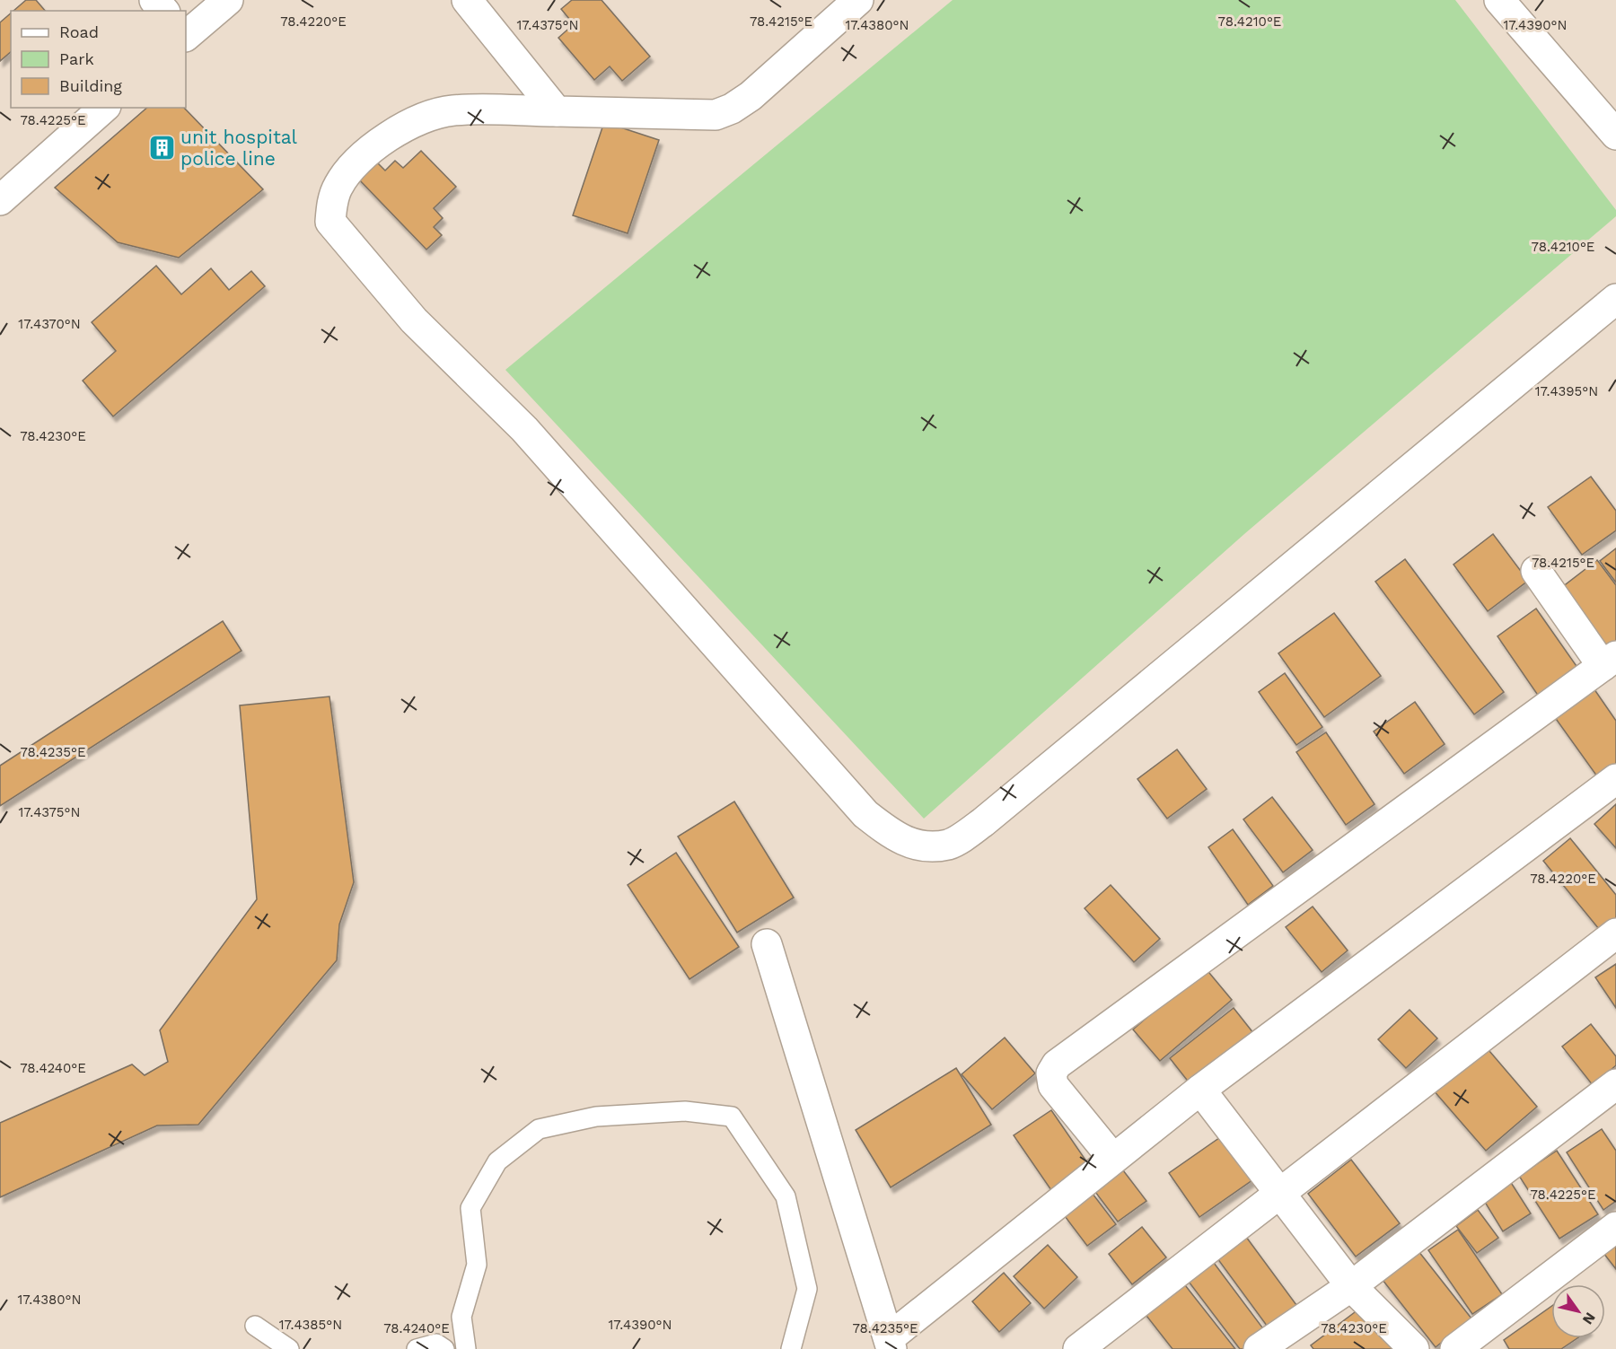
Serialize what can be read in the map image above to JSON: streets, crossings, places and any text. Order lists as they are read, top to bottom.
{
  "places": {
    "building": ["unit hospital police line"]
  },
  "legend": ["Road", "Park", "Building"],
  "north": "bottom right",
  "coordinates": [
    "78.4215°E",
    "78.4220°E",
    "78.4210°E",
    "17.4375°N",
    "17.4380°N",
    "17.4390°N",
    "78.4225°E",
    "17.4370°N",
    "17.4395°N",
    "78.4230°E",
    "78.4235°E",
    "78.4240°E",
    "17.4385°N"
  ]
}
